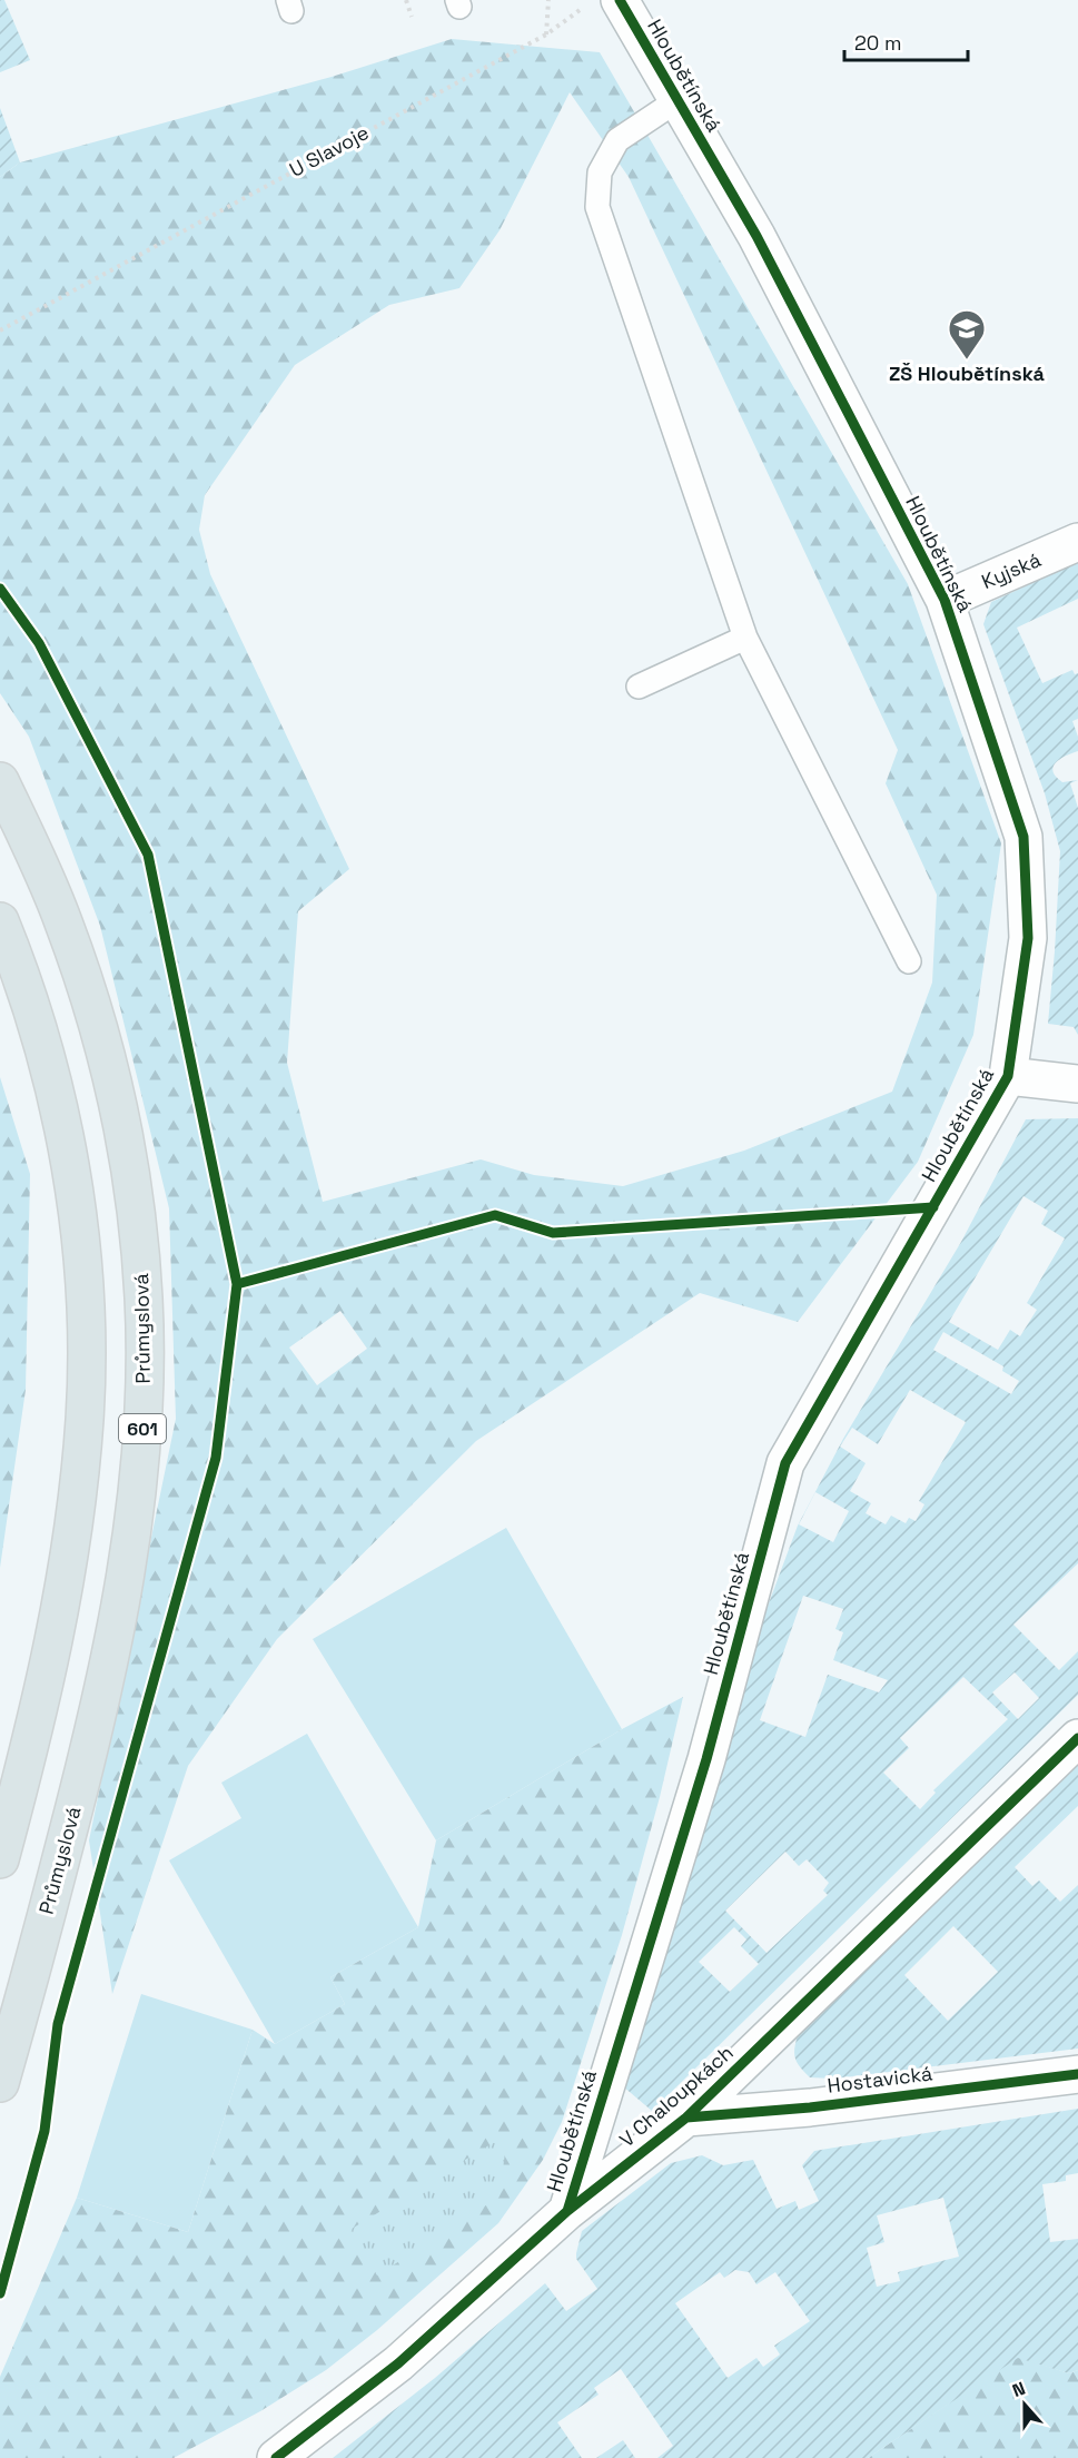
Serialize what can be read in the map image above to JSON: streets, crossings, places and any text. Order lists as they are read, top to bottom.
{
  "streets": {
    "main road": ["Průmyslová", "601"],
    "street": [
      "Hloubětínská",
      "Kyjská",
      "Hostavická",
      "V Chaloupkách"
    ],
    "path": ["U Slavoje"]
  },
  "crossings": [
    ["Hloubětínská", "Kyjská"],
    ["Hloubětínská", "V Chaloupkách"],
    ["Hostavická", "V Chaloupkách"]
  ],
  "places": {
    "school or university": ["ZŠ Hloubětínská"]
  },
  "scale_bar": "20 m",
  "north": "top"
}
